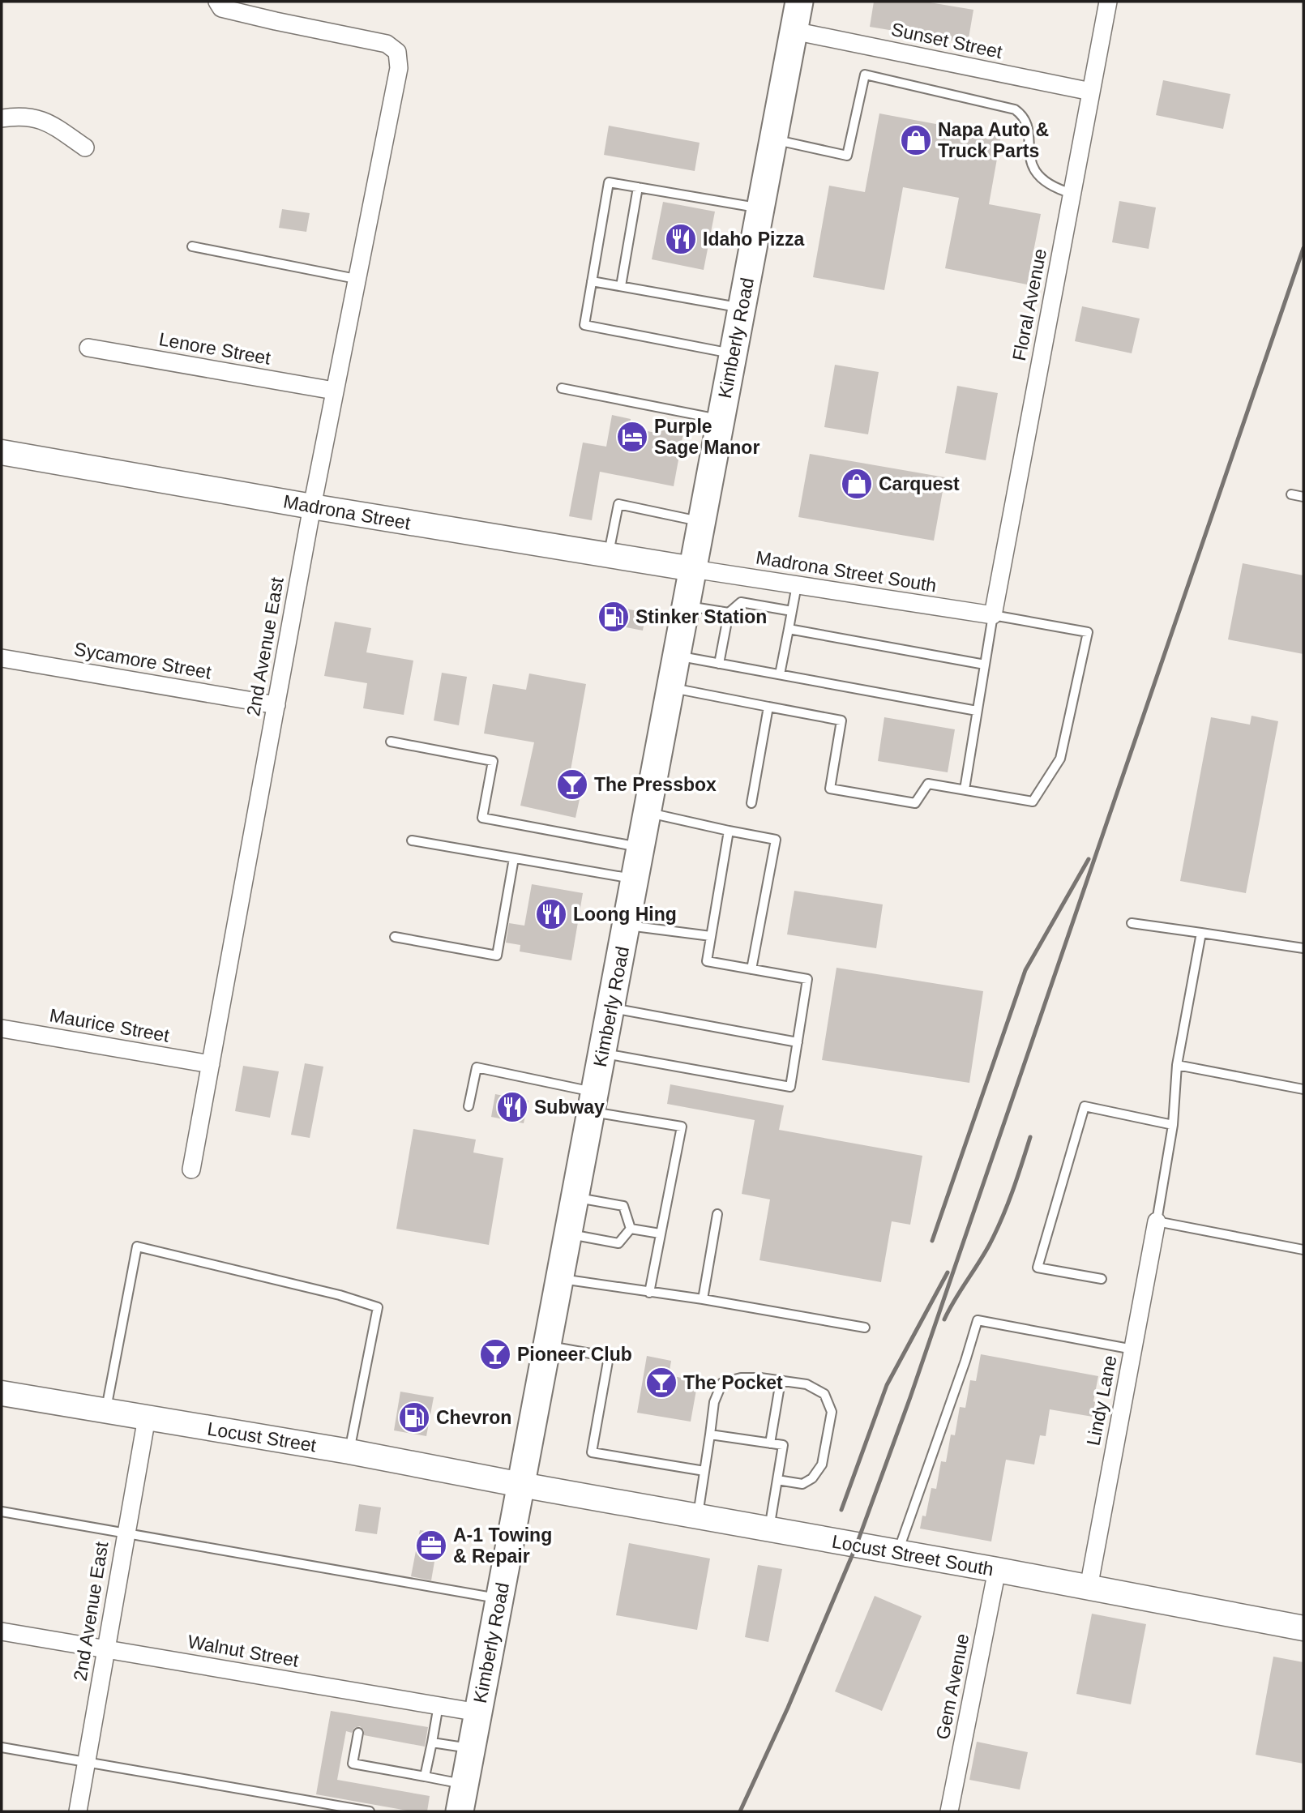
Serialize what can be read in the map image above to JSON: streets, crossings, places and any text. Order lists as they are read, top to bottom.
{
  "streets": {
    "main road": ["Kimberly Road"],
    "street": [
      "Sunset Street",
      "Floral Avenue",
      "Lenore Street",
      "Madrona Street",
      "Madrona Street South",
      "2nd Avenue East",
      "Sycamore Street",
      "Maurice Street",
      "Lindy Lane",
      "Locust Street",
      "Locust Street South",
      "Walnut Street",
      "Gem Avenue"
    ]
  },
  "crossings": [
    ["Sunset Street", "Floral Avenue"],
    ["Sunset Street", "Kimberly Road"],
    ["Floral Avenue", "Madrona Street South"],
    ["Kimberly Road", "Madrona Street"],
    ["Kimberly Road", "Madrona Street South"],
    ["Kimberly Road", "Locust Street"],
    ["Kimberly Road", "Locust Street South"],
    ["Kimberly Road", "Walnut Street"],
    ["Lenore Street", "2nd Avenue East"],
    ["Madrona Street", "Madrona Street South"],
    ["Madrona Street", "2nd Avenue East"],
    ["2nd Avenue East", "Sycamore Street"],
    ["2nd Avenue East", "Maurice Street"],
    ["2nd Avenue East", "Locust Street"],
    ["2nd Avenue East", "Walnut Street"],
    ["Lindy Lane", "Locust Street South"],
    ["Locust Street", "Locust Street South"],
    ["Locust Street South", "Gem Avenue"]
  ],
  "places": {
    "shop": ["Napa Auto & Truck Parts", "Carquest"],
    "restaurant": ["Idaho Pizza", "Loong Hing", "Subway"],
    "hotel": ["Purple Sage Manor"],
    "fuel station": ["Stinker Station", "Chevron"],
    "bar": ["The Pressbox", "Pioneer Club", "The Pocket"],
    "office": ["A-1 Towing & Repair"]
  }
}
